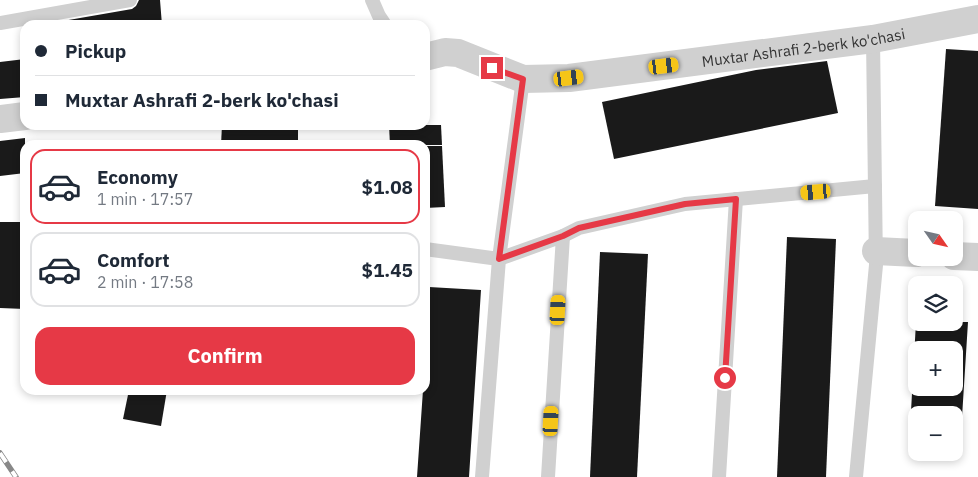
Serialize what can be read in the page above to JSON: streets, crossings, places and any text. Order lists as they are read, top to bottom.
{
  "streets": {
    "street": ["Muxtar Ashrafi 2-berk ko'chasi"]
  },
  "north": "bottom right",
  "page": {
    "banner": ["Pickup", "Muxtar Ashrafi 2-berk ko'chasi"],
    "list": [
      {
        "name": "Economy",
        "note": "1 min · 17:57",
        "value": "$1.08"
      },
      {
        "name": "Comfort",
        "note": "2 min · 17:58",
        "value": "$1.45"
      }
    ],
    "map_buttons": ["+", "−"],
    "buttons": "Confirm"
  }
}
